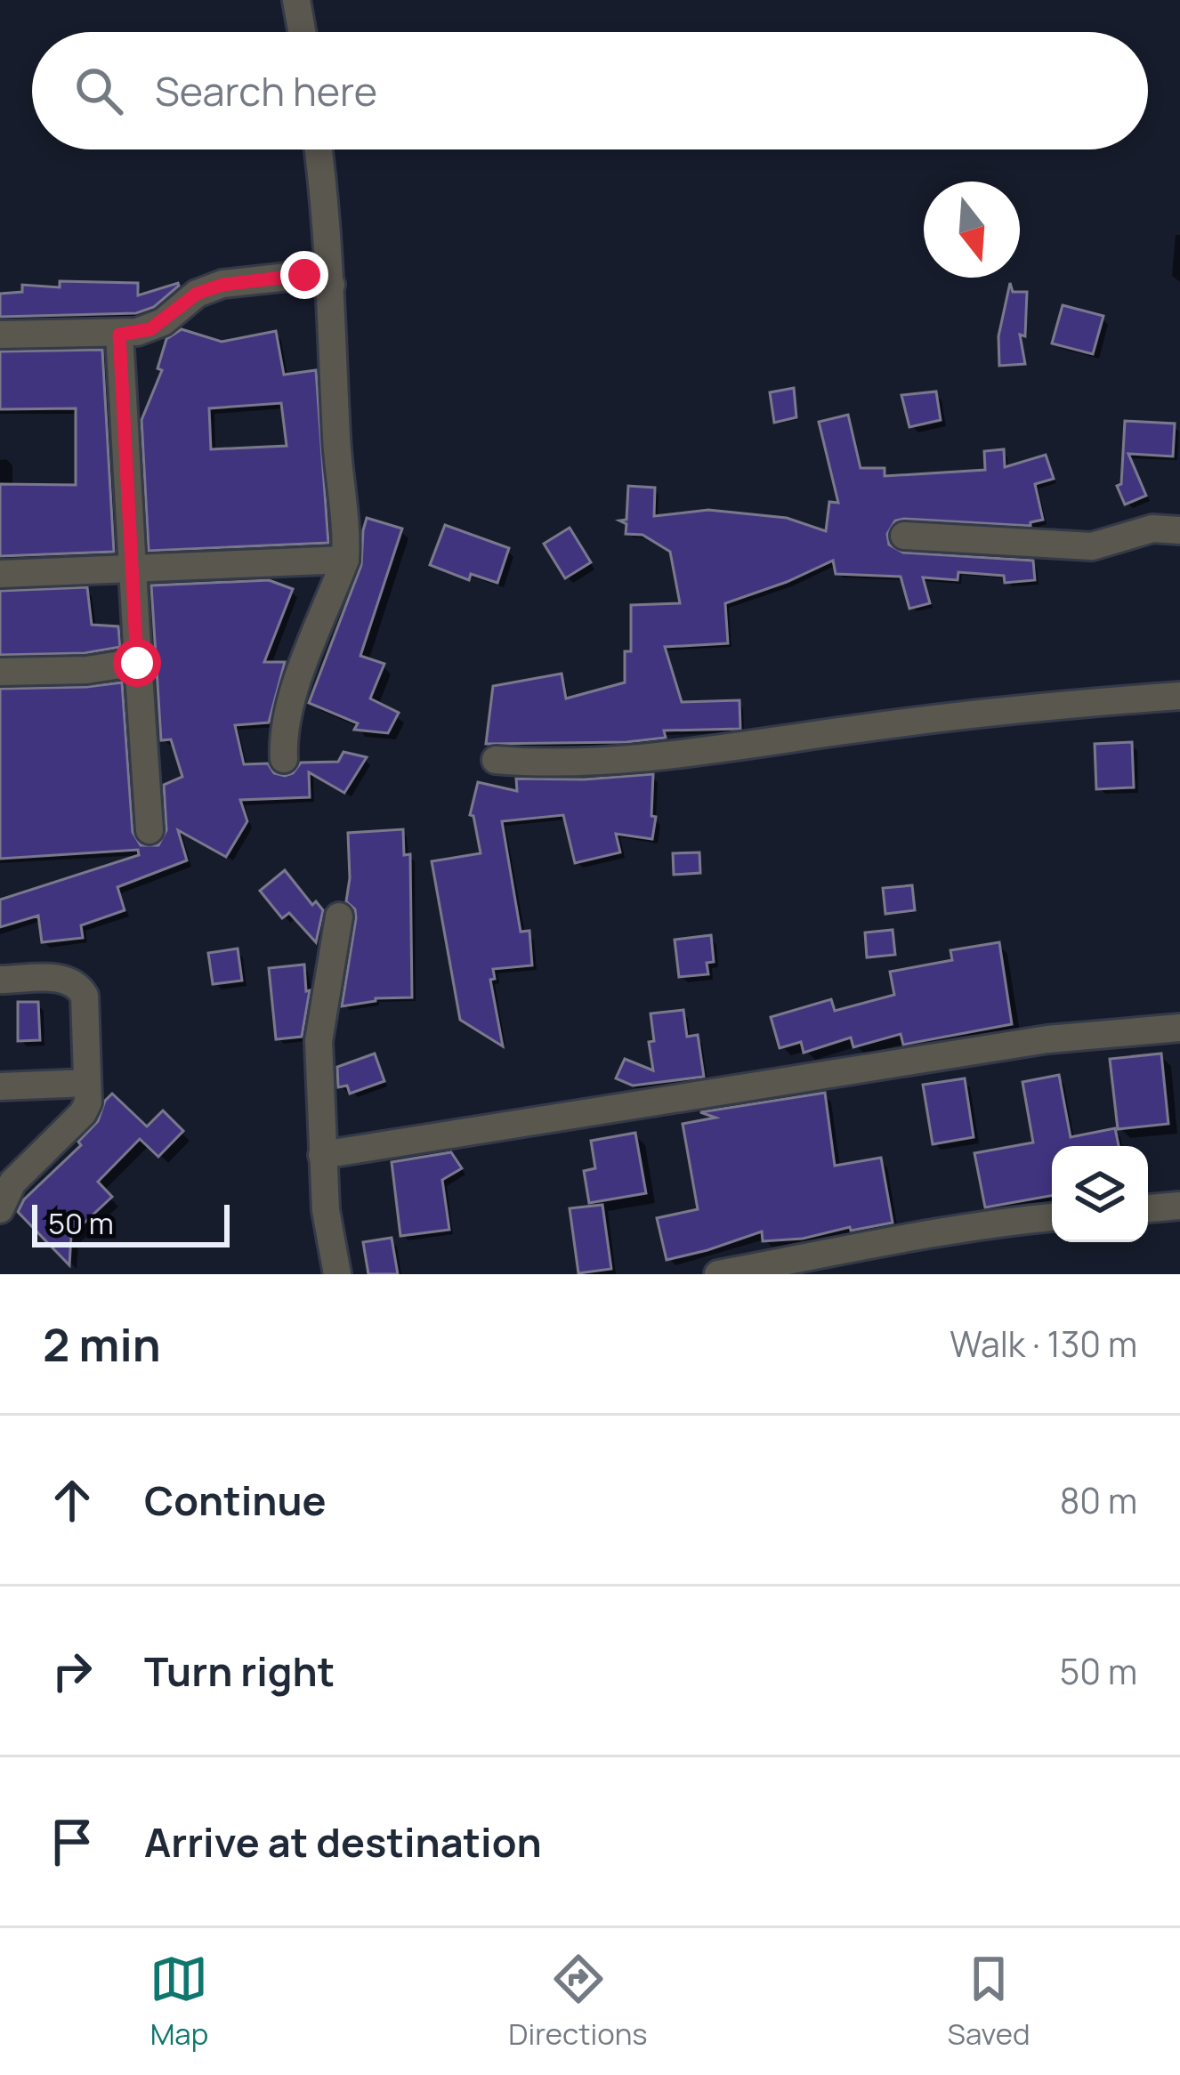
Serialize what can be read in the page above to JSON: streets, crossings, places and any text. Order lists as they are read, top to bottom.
{
  "scale_bar": "50 m",
  "north": "bottom",
  "page": {
    "search": "Search here",
    "scale": "50 m",
    "heading": ["2 min", "Walk · 130 m"],
    "list": [
      ["Continue", "80 m"],
      ["Turn right", "50 m"],
      "Arrive at destination"
    ],
    "nav": ["Map", "Directions", "Saved"]
  }
}
